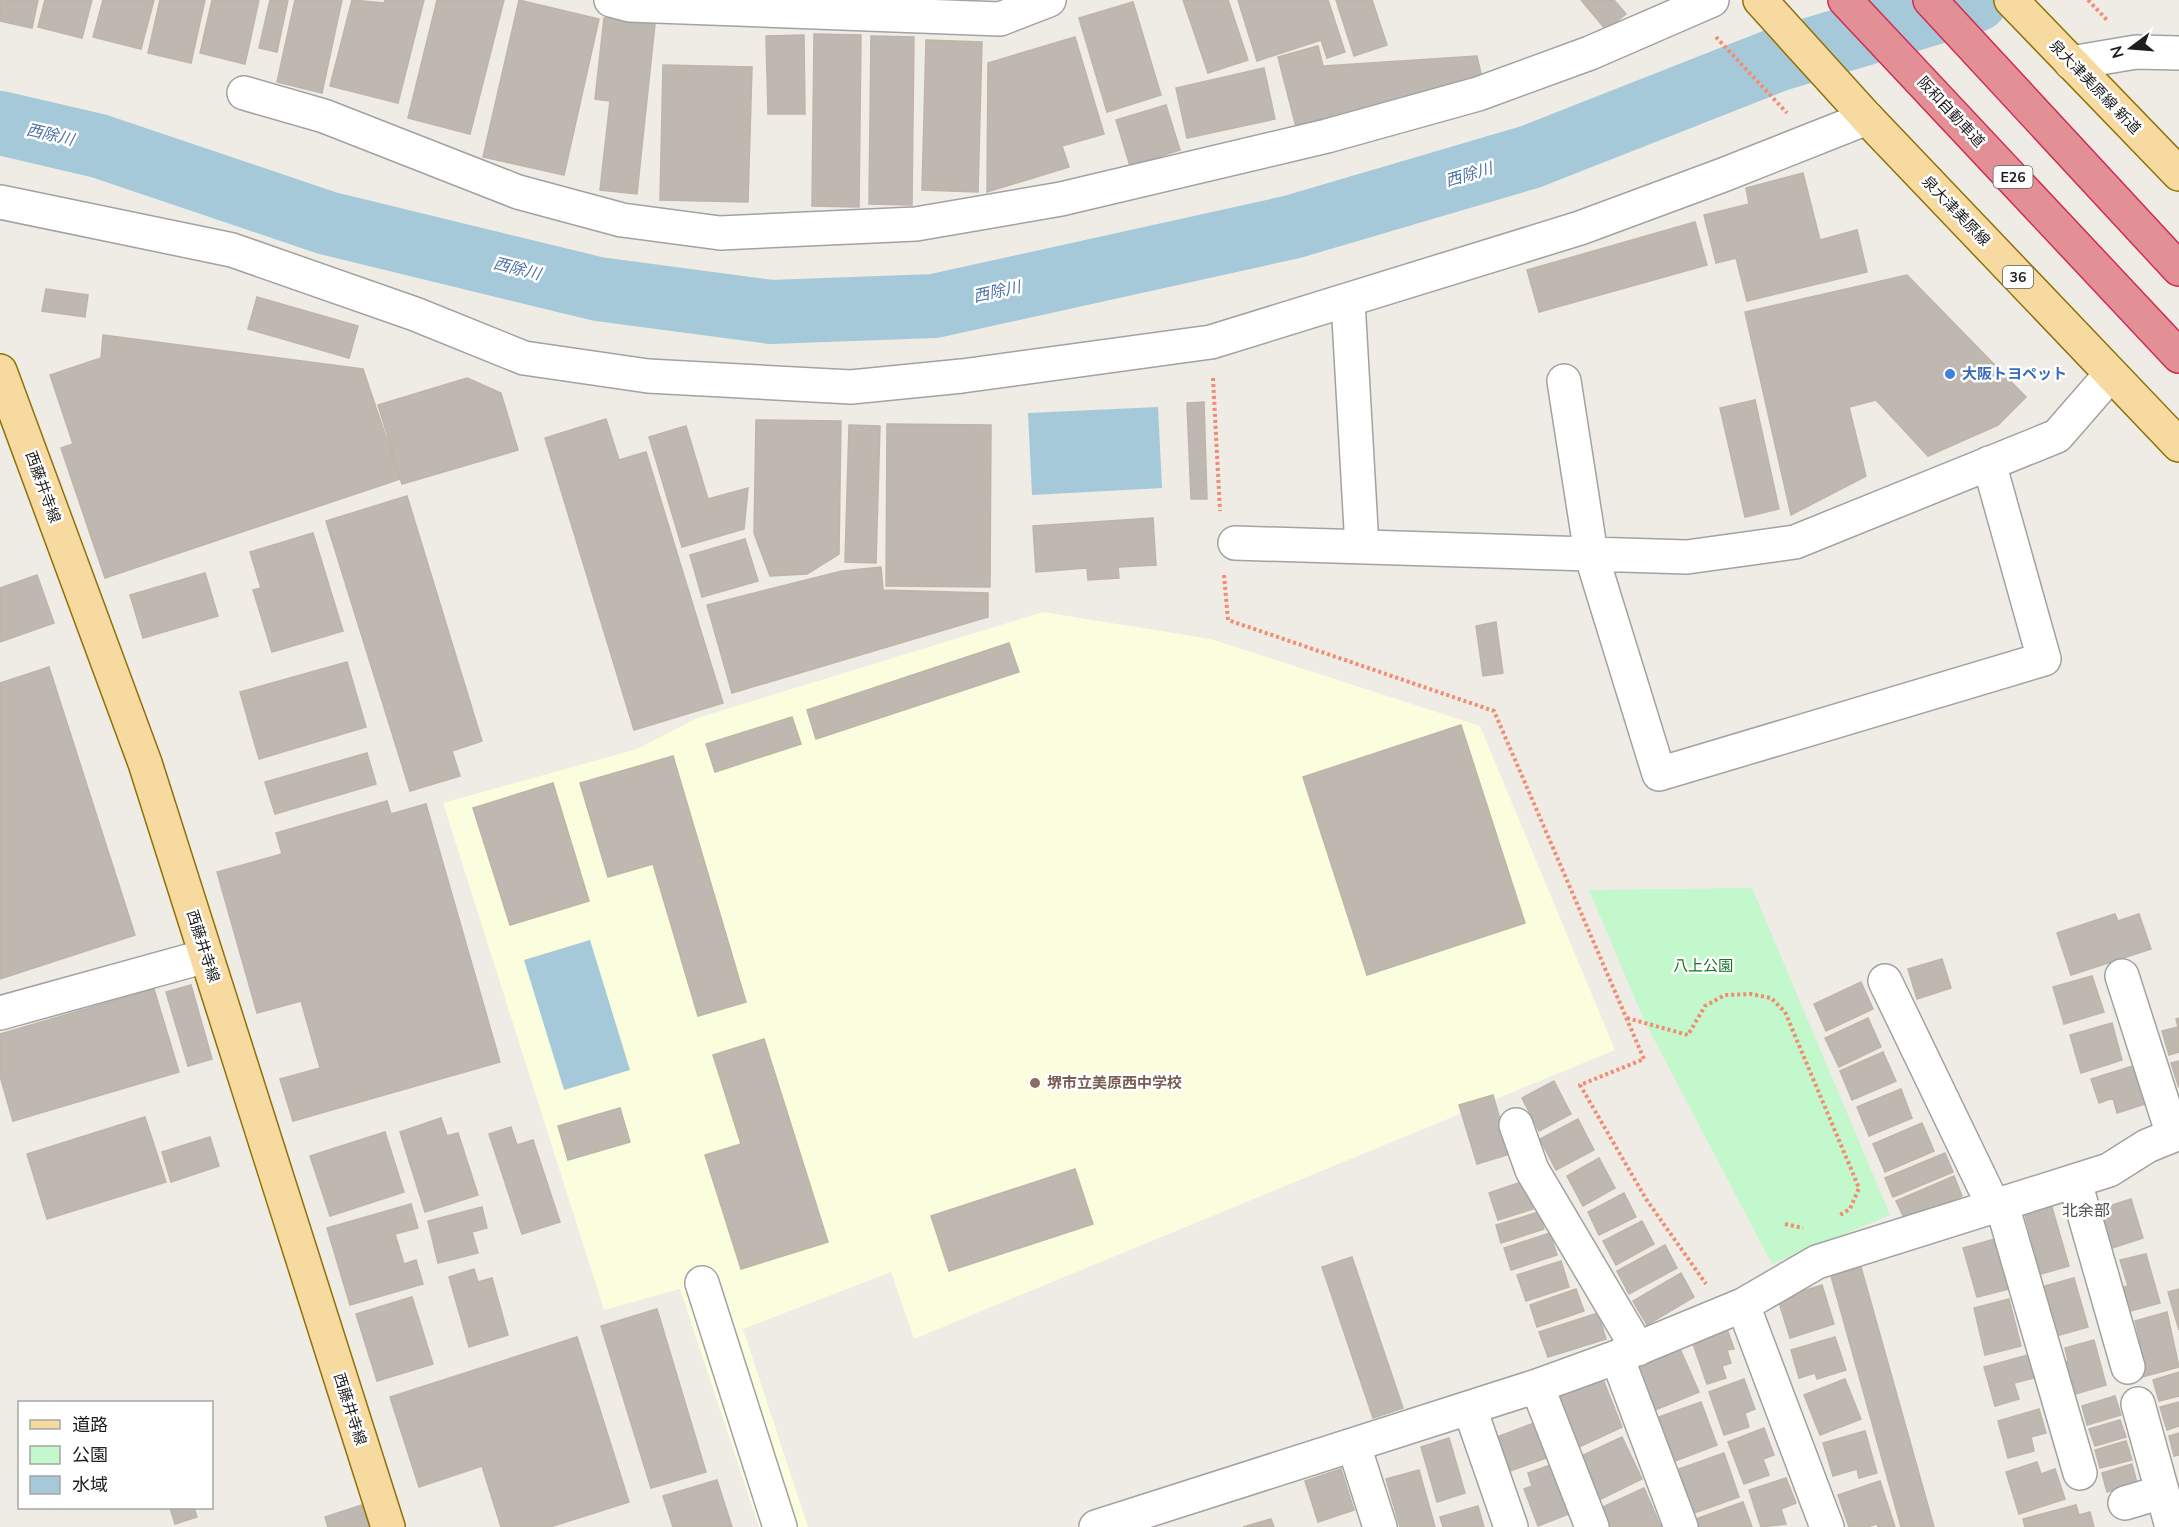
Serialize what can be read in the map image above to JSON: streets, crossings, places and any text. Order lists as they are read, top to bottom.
{
  "streets": {
    "highway": ["阪和自動車道", "E26"],
    "main road": [
      "泉大津美原線 新道",
      "泉大津美原線",
      "36",
      "西藤井寺線"
    ]
  },
  "crossings": [
    ["泉大津美原線", "36"]
  ],
  "districts": ["北余部"],
  "water": ["西除川"],
  "parks": ["八上公園"],
  "places": ["大阪トヨペット", "堺市立美原西中学校"],
  "legend": ["道路", "公園", "水域"],
  "north": "left"
}
